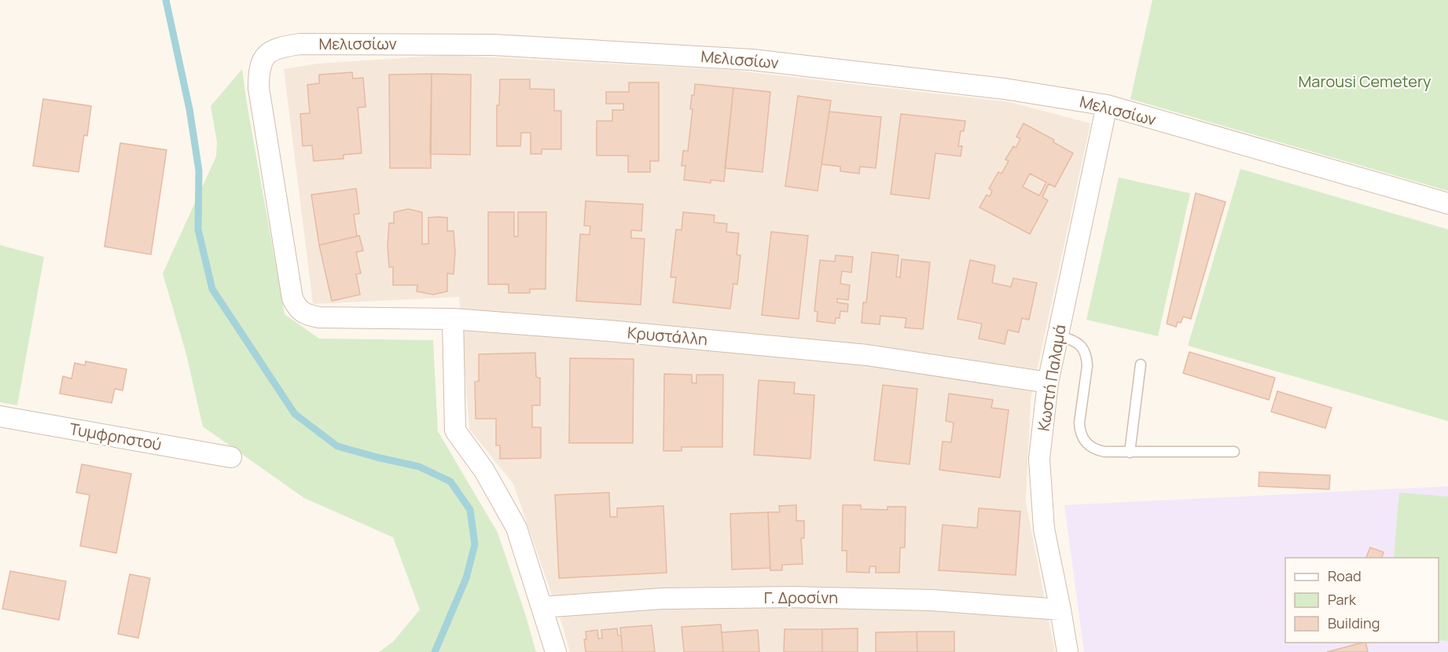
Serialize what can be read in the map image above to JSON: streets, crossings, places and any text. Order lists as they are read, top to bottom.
{
  "streets": {
    "street": [
      "Μελισσίων",
      "Κρυστάλλη",
      "Κωστή Παλαμά",
      "Τυμφρηστού",
      "Γ. Δροσίνη"
    ]
  },
  "crossings": [
    ["Μελισσίων", "Κρυστάλλη"],
    ["Μελισσίων", "Κωστή Παλαμά"],
    ["Κρυστάλλη", "Κωστή Παλαμά"],
    ["Κωστή Παλαμά", "Γ. Δροσίνη"]
  ],
  "parks": ["Marousi Cemetery"],
  "legend": ["Road", "Park", "Building"]
}
